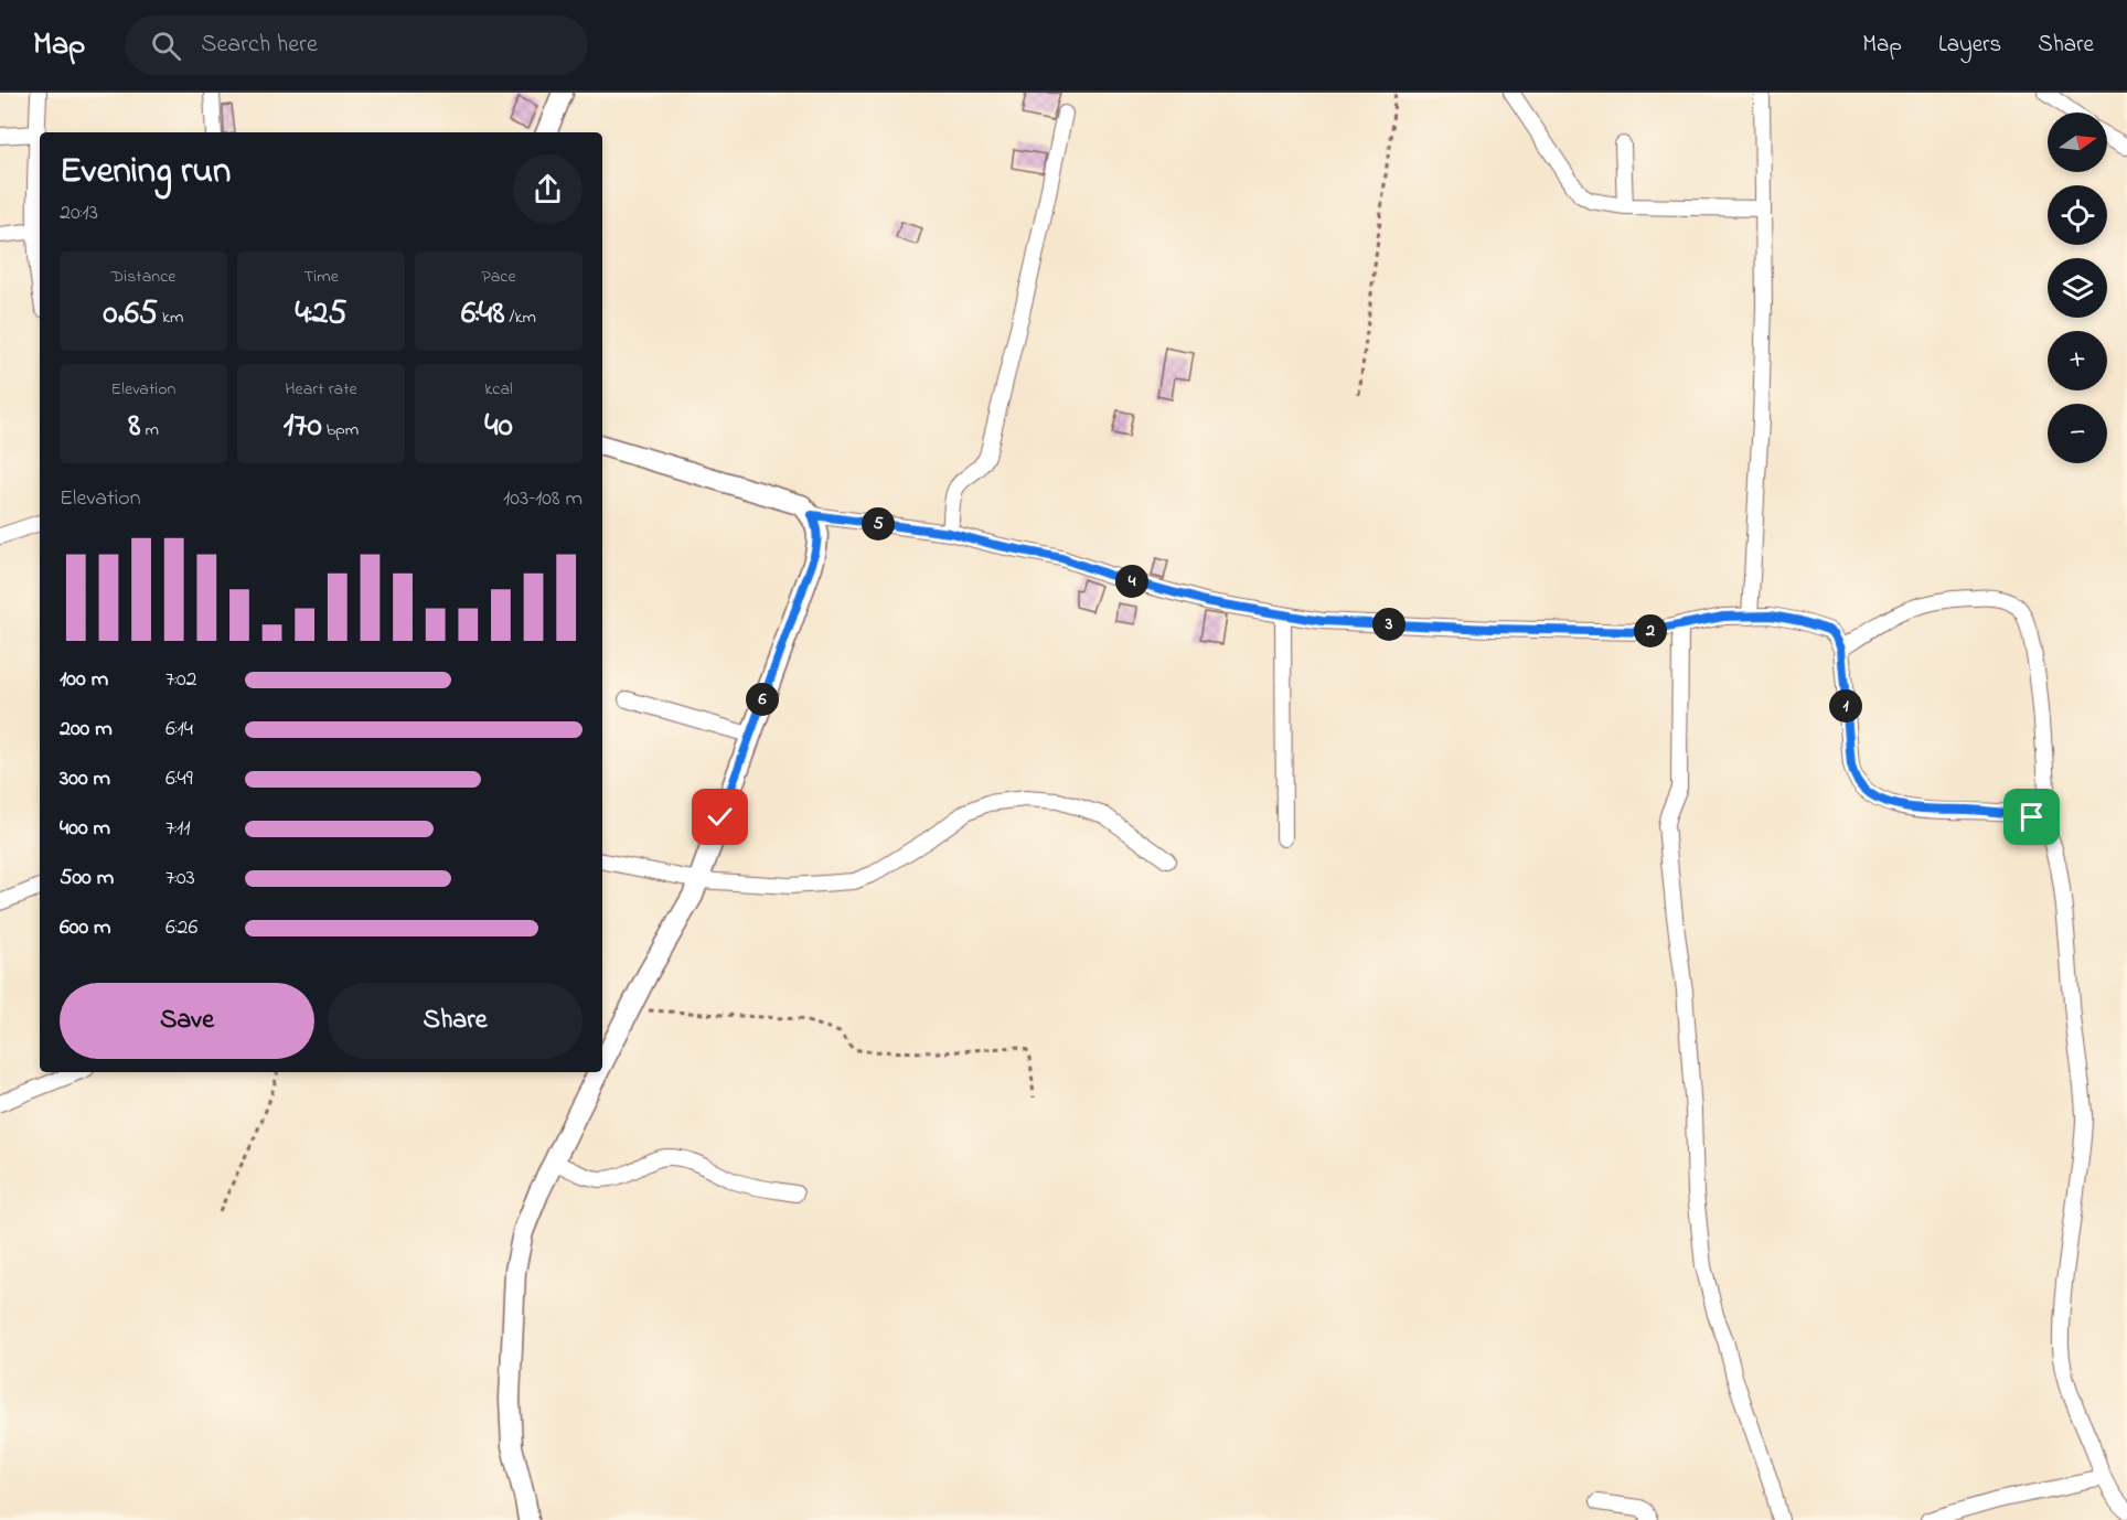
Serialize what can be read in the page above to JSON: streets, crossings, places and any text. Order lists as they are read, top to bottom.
{
  "north": "right",
  "page": {
    "header": "Map",
    "search": "Search here",
    "nav": ["Map", "Layers", "Share"],
    "map_buttons": ["+", "−"],
    "heading": ["Evening run", "20:13"],
    "stats": [
      ["Distance", "0.65 km"],
      ["Time", "4:25"],
      ["Pace", "6:48 /km"],
      ["Elevation", "8 m"],
      ["Heart rate", "170 bpm"],
      ["kcal", "40"]
    ],
    "chart": ["Elevation", "103–108 m"],
    "pins": [
      "5",
      "4",
      "3",
      "2",
      "6",
      "1"
    ],
    "list": [
      {
        "name": "100 m",
        "note": "7:02"
      },
      {
        "name": "200 m",
        "note": "6:14"
      },
      {
        "name": "300 m",
        "note": "6:49"
      },
      {
        "name": "400 m",
        "note": "7:11"
      },
      {
        "name": "500 m",
        "note": "7:03"
      },
      {
        "name": "600 m",
        "note": "6:26"
      }
    ],
    "buttons": ["Save", "Share"]
  }
}
